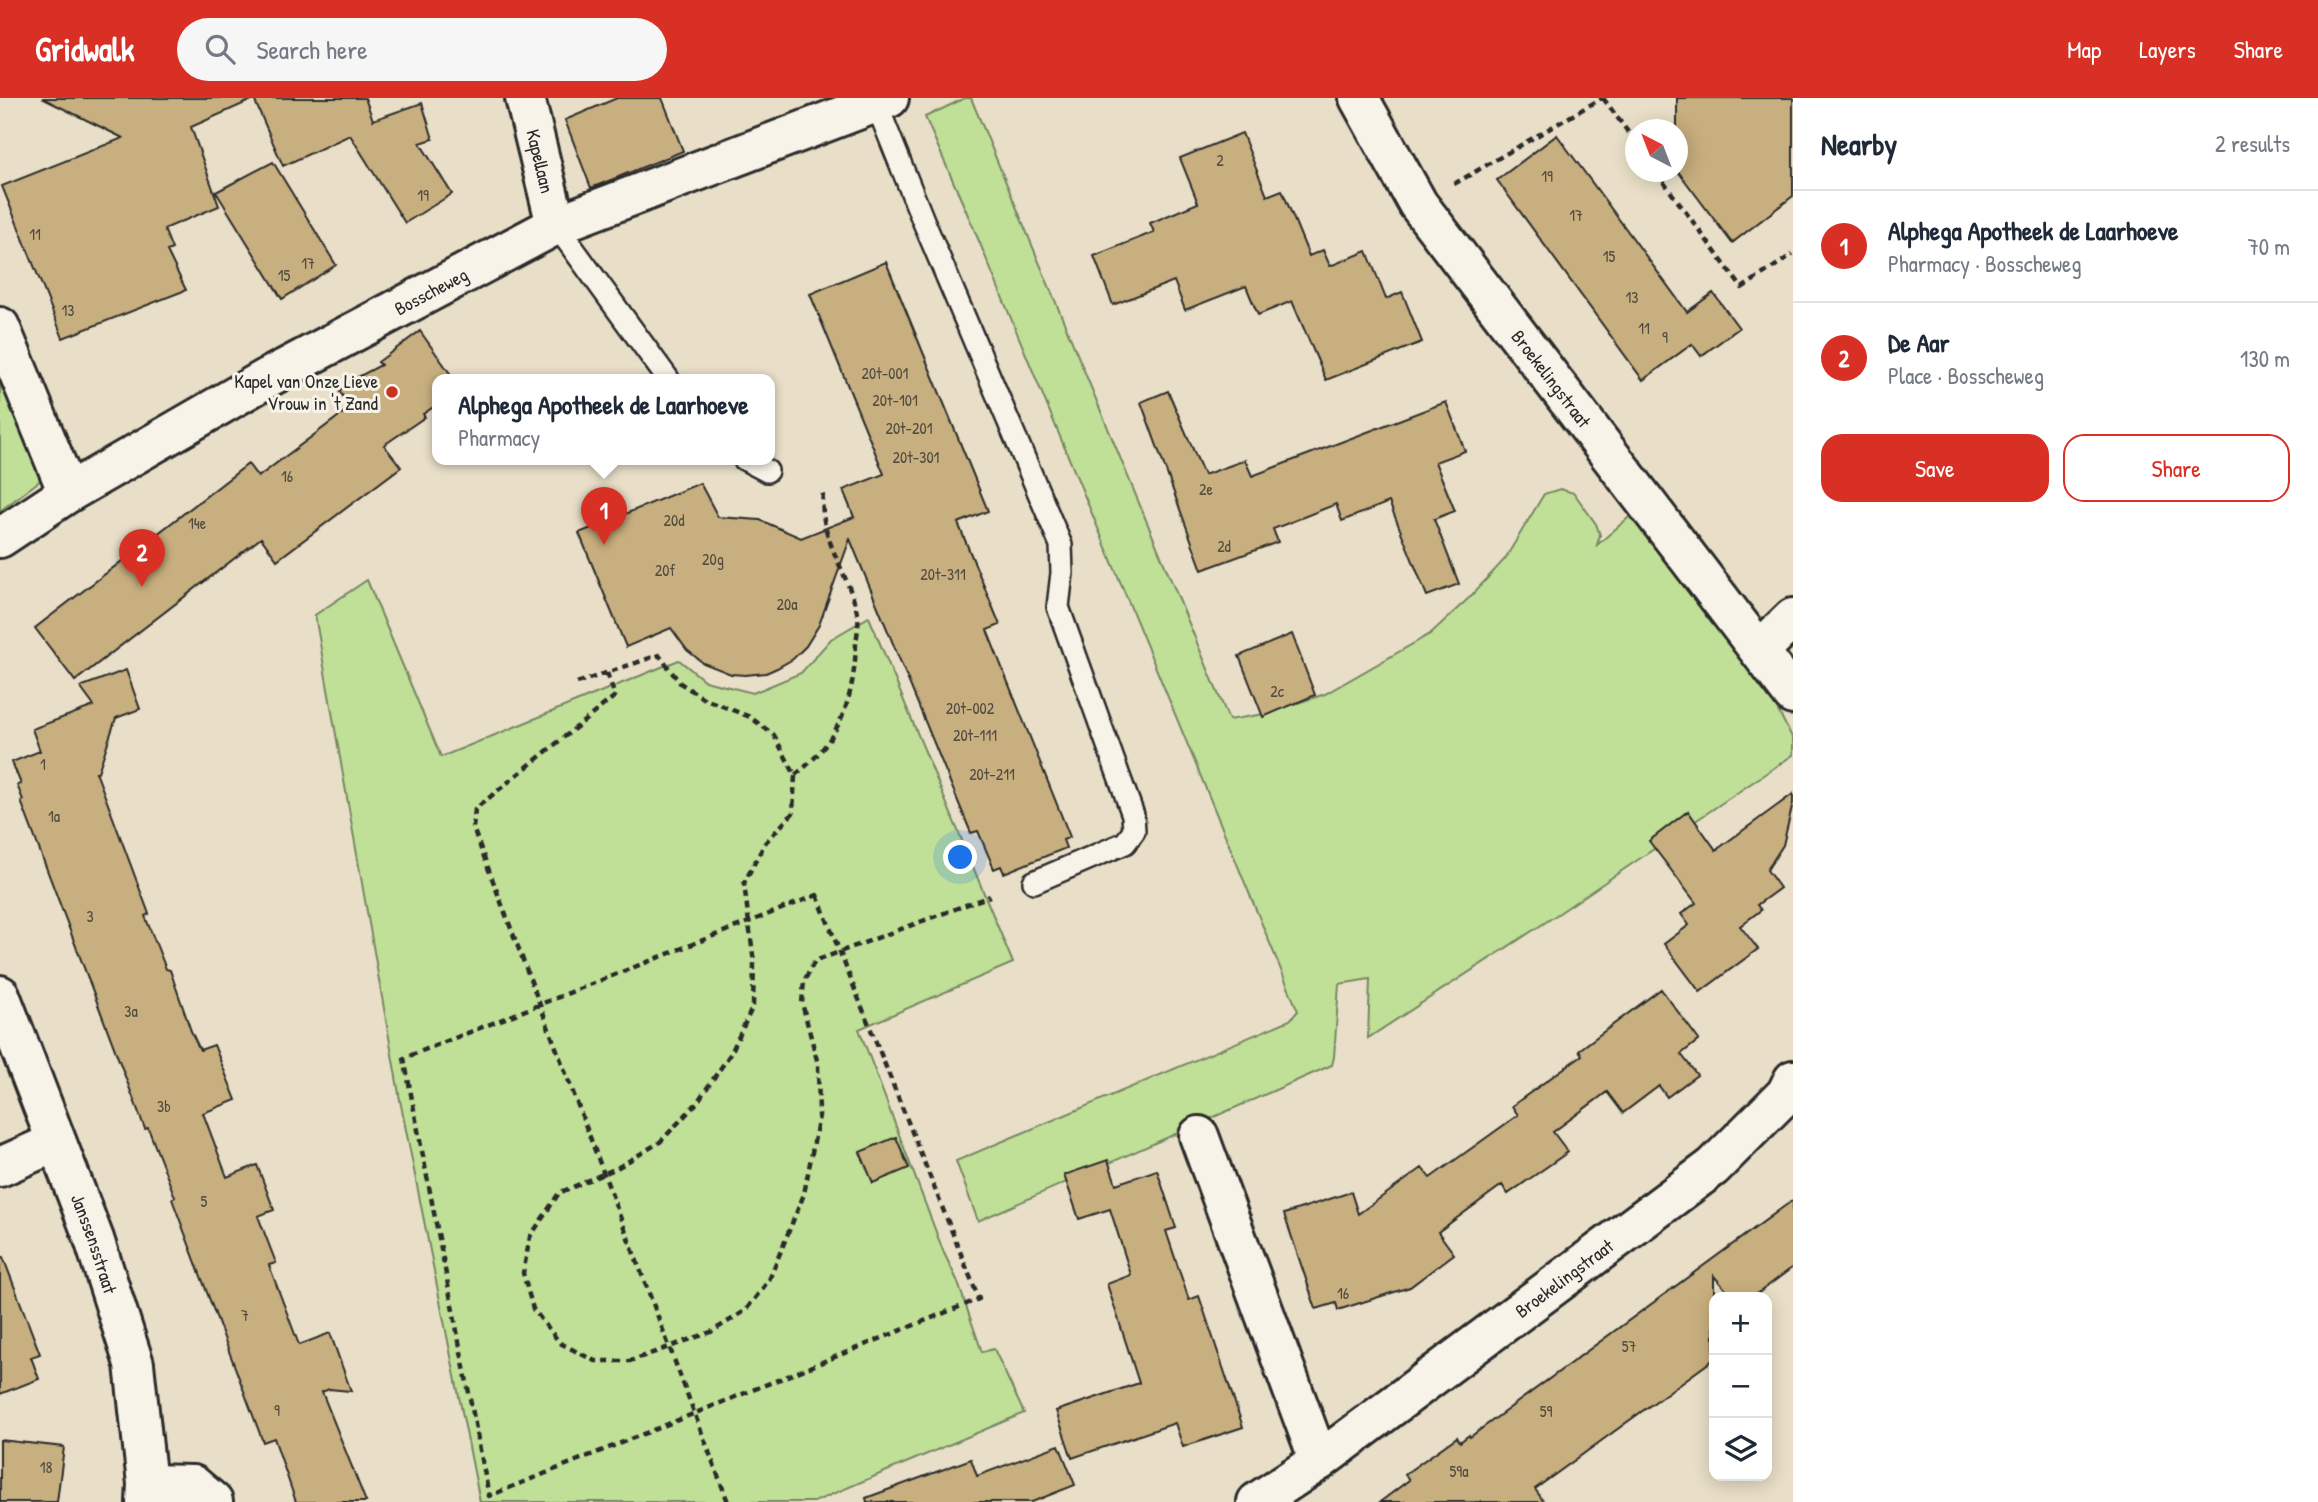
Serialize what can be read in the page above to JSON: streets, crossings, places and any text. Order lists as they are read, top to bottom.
{
  "streets": {
    "street": [
      "Kapellaan",
      "Bosscheweg",
      "Broekelingstraat",
      "Janssensstraat"
    ]
  },
  "crossings": [
    ["Kapellaan", "Bosscheweg"]
  ],
  "places": ["Kapel van Onze Lieve Vrouw in 't Zand"],
  "house_numbers": [
    "2",
    "19",
    "19",
    "17",
    "11",
    "15",
    "17",
    "15",
    "13",
    "13",
    "11",
    "9",
    "20t-001",
    "20t-101",
    "20t-201",
    "20t-301",
    "16",
    "2e",
    "20d",
    "14e",
    "2d",
    "20g",
    "20f",
    "20t-311",
    "20a",
    "2c",
    "20t-002",
    "20t-111",
    "1",
    "20t-211",
    "1a",
    "3",
    "3a",
    "3b",
    "5",
    "16",
    "7",
    "57",
    "9",
    "59",
    "18",
    "59a"
  ],
  "north": "top left",
  "page": {
    "header": "Gridwalk",
    "search": "Search here",
    "nav": ["Map", "Layers", "Share"],
    "heading": ["Nearby", "2 results"],
    "list": [
      {
        "mark": "1",
        "name": "Alphega Apotheek de Laarhoeve",
        "note": "Pharmacy · Bosscheweg",
        "value": "70 m"
      },
      {
        "mark": "2",
        "name": "De Aar",
        "note": "Place · Bosscheweg",
        "value": "130 m"
      }
    ],
    "popup": ["Alphega Apotheek de Laarhoeve", "Pharmacy"],
    "buttons": ["Save", "Share"],
    "pins": ["1", "2"],
    "map_buttons": ["+", "−"]
  }
}
